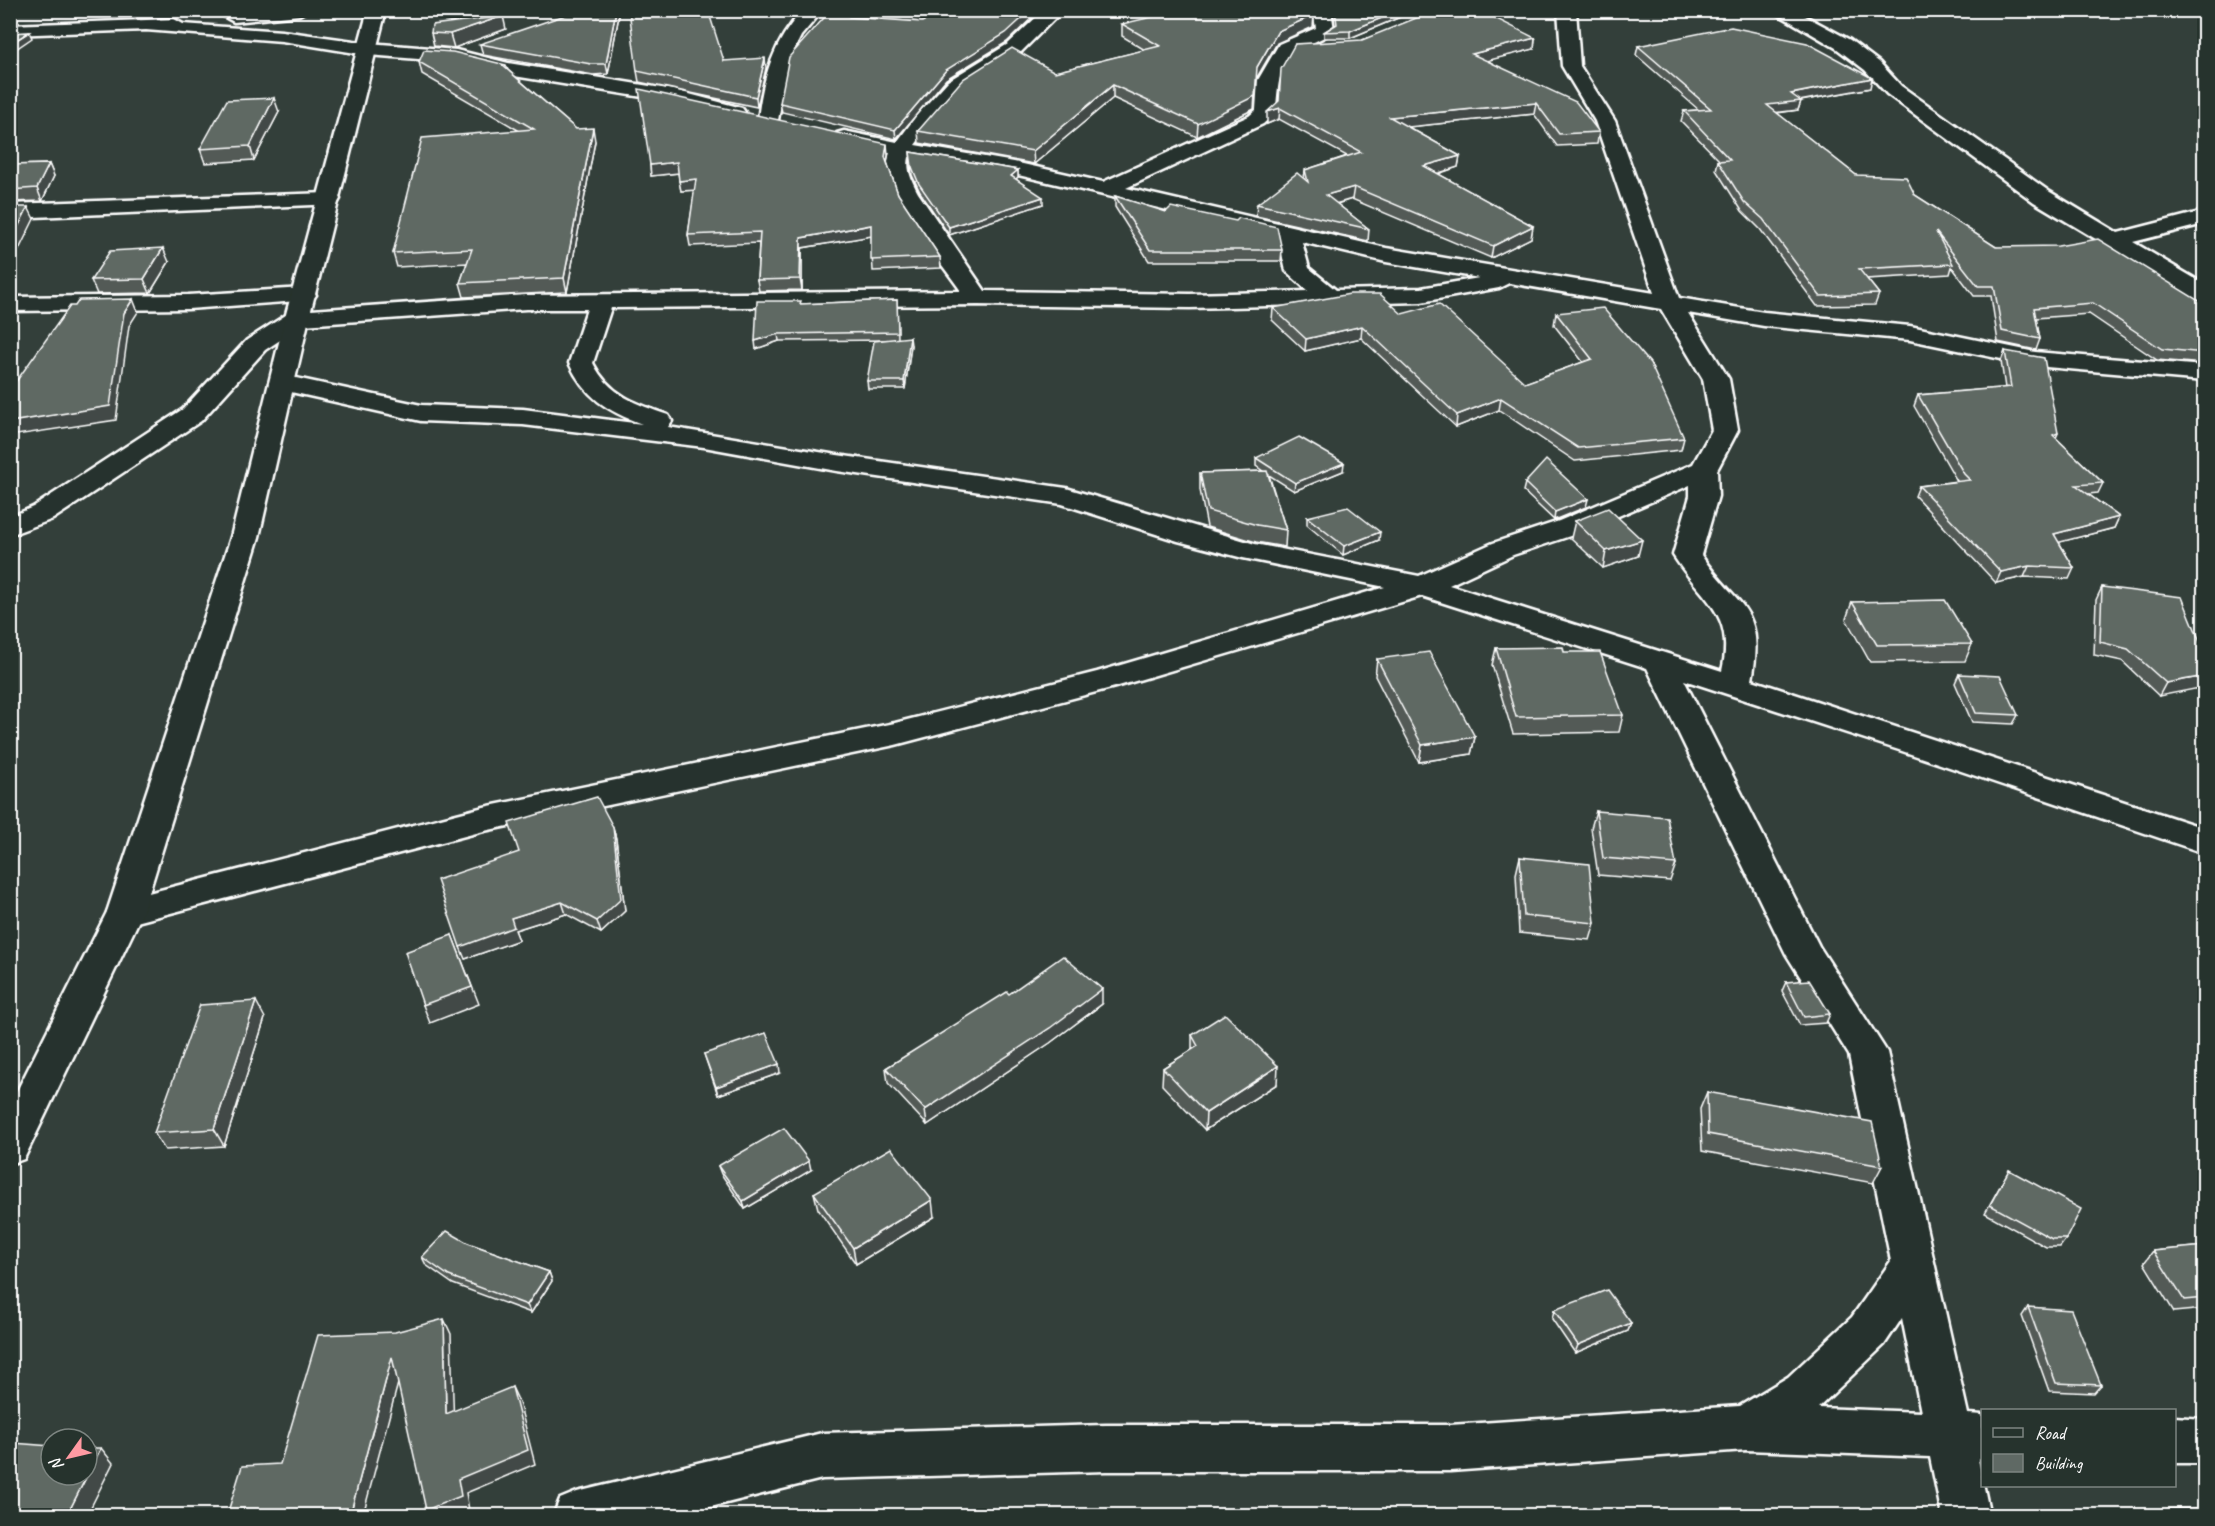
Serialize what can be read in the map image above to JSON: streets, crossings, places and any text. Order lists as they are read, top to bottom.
{
  "legend": ["Road", "Building"],
  "north": "bottom left"
}
